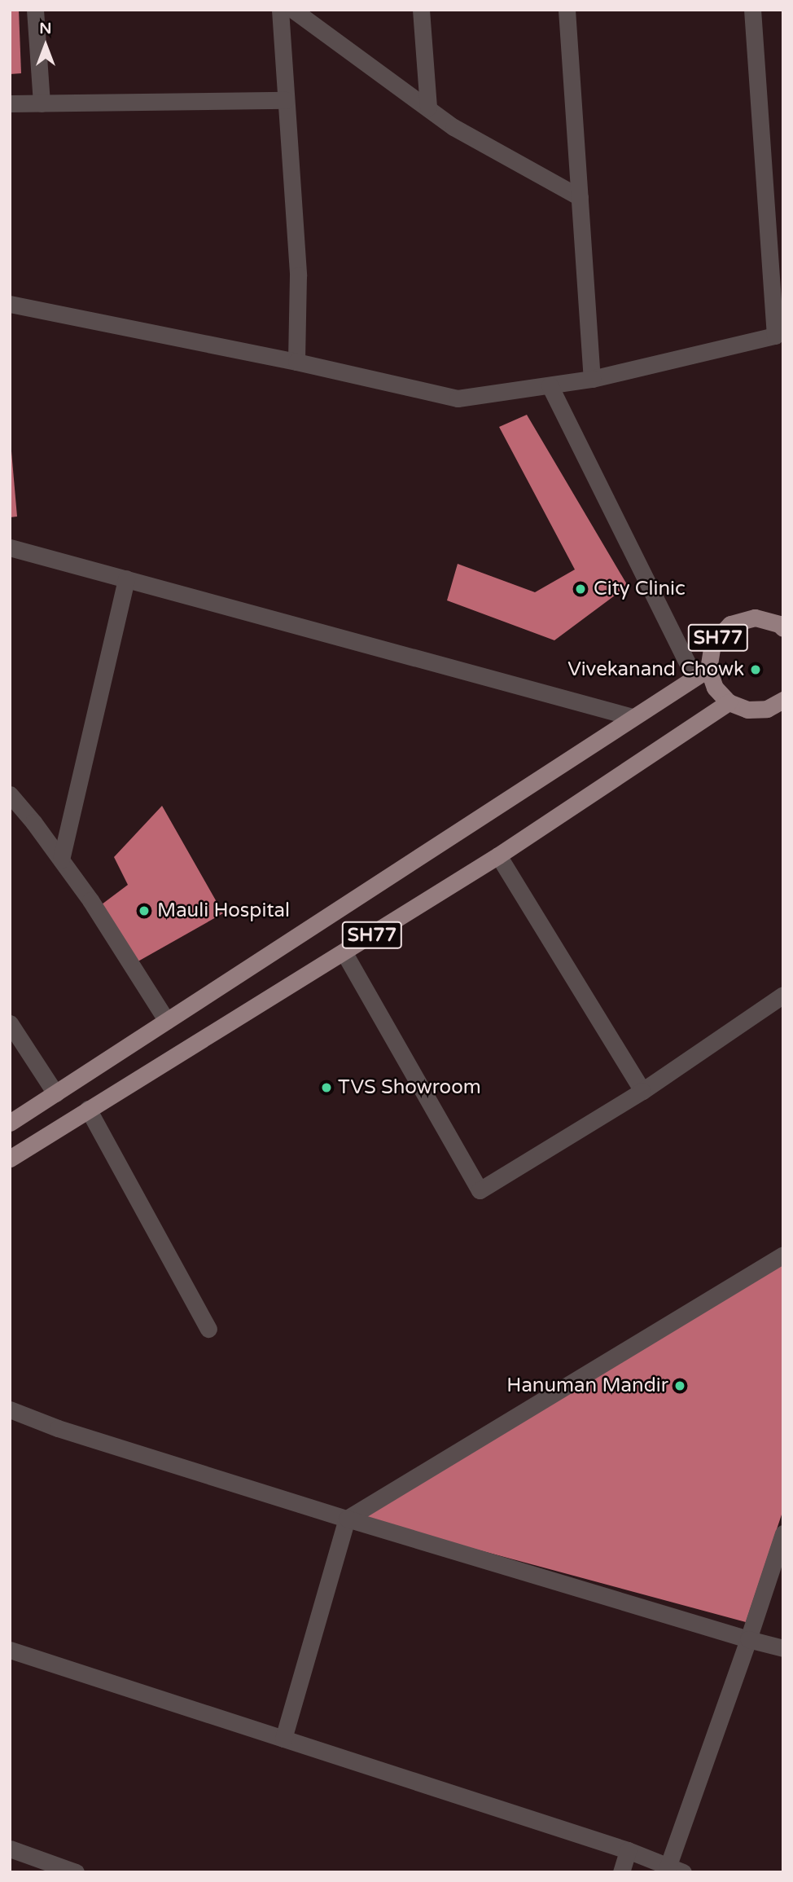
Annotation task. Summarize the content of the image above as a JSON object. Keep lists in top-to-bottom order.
{
  "streets": {
    "main road": ["SH77"]
  },
  "places": [
    "City Clinic",
    "Vivekanand Chowk",
    "Mauli Hospital",
    "TVS Showroom",
    "Hanuman Mandir"
  ],
  "north": "top"
}
